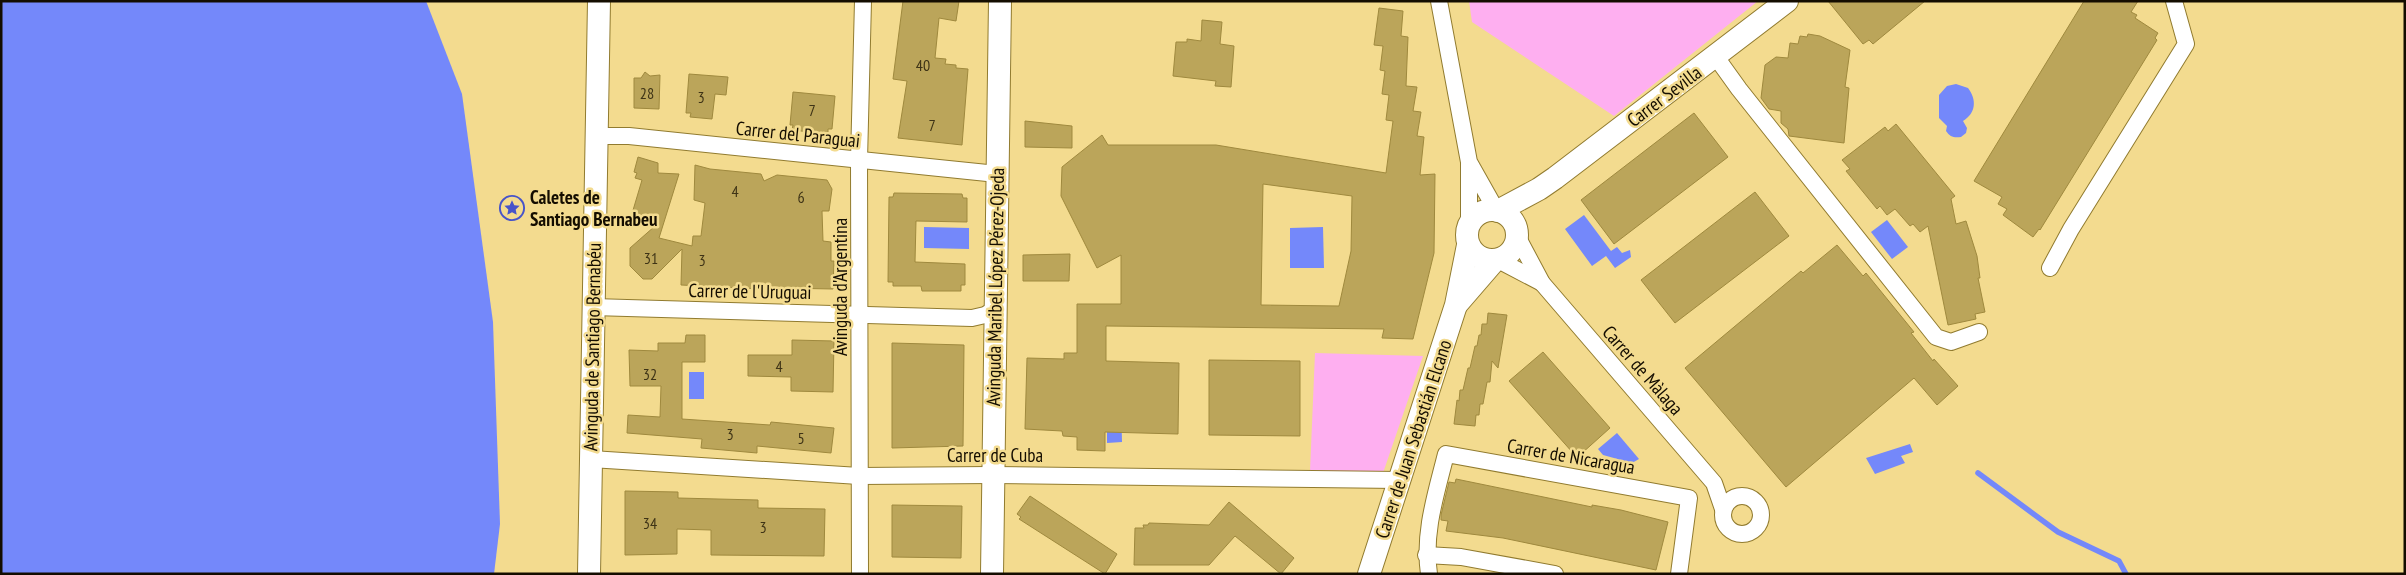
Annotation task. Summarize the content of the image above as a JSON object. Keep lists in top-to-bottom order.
{
  "streets": {
    "street": [
      "Carrer Sevilla",
      "Carrer del Paraguai",
      "Avinguda d'Argentina",
      "Avinguda Maribel López Pérez-Ojeda",
      "Carrer de l'Uruguai",
      "Avinguda de Santiago Bernabéu",
      "Carrer de Màlaga",
      "Carrer de Juan Sebastián Elcano",
      "Carrer de Cuba",
      "Carrer de Nicaragua"
    ]
  },
  "crossings": [
    ["Carrer Sevilla", "Carrer de Màlaga"],
    ["Carrer Sevilla", "Carrer de Juan Sebastián Elcano"],
    ["Carrer del Paraguai", "Avinguda d'Argentina"],
    ["Carrer del Paraguai", "Avinguda Maribel López Pérez-Ojeda"],
    ["Carrer del Paraguai", "Avinguda de Santiago Bernabéu"],
    ["Avinguda d'Argentina", "Carrer de l'Uruguai"],
    ["Avinguda d'Argentina", "Carrer de Cuba"],
    ["Avinguda Maribel López Pérez-Ojeda", "Carrer de l'Uruguai"],
    ["Avinguda Maribel López Pérez-Ojeda", "Carrer de Cuba"],
    ["Carrer de l'Uruguai", "Avinguda de Santiago Bernabéu"],
    ["Avinguda de Santiago Bernabéu", "Carrer de Cuba"],
    ["Carrer de Màlaga", "Carrer de Juan Sebastián Elcano"],
    ["Carrer de Juan Sebastián Elcano", "Carrer de Cuba"]
  ],
  "places": {
    "place": ["Caletes de Santiago Bernabeu"]
  },
  "house_numbers": [
    "40",
    "28",
    "3",
    "7",
    "7",
    "4",
    "6",
    "31",
    "3",
    "4",
    "32",
    "3",
    "5",
    "34",
    "3"
  ]
}
